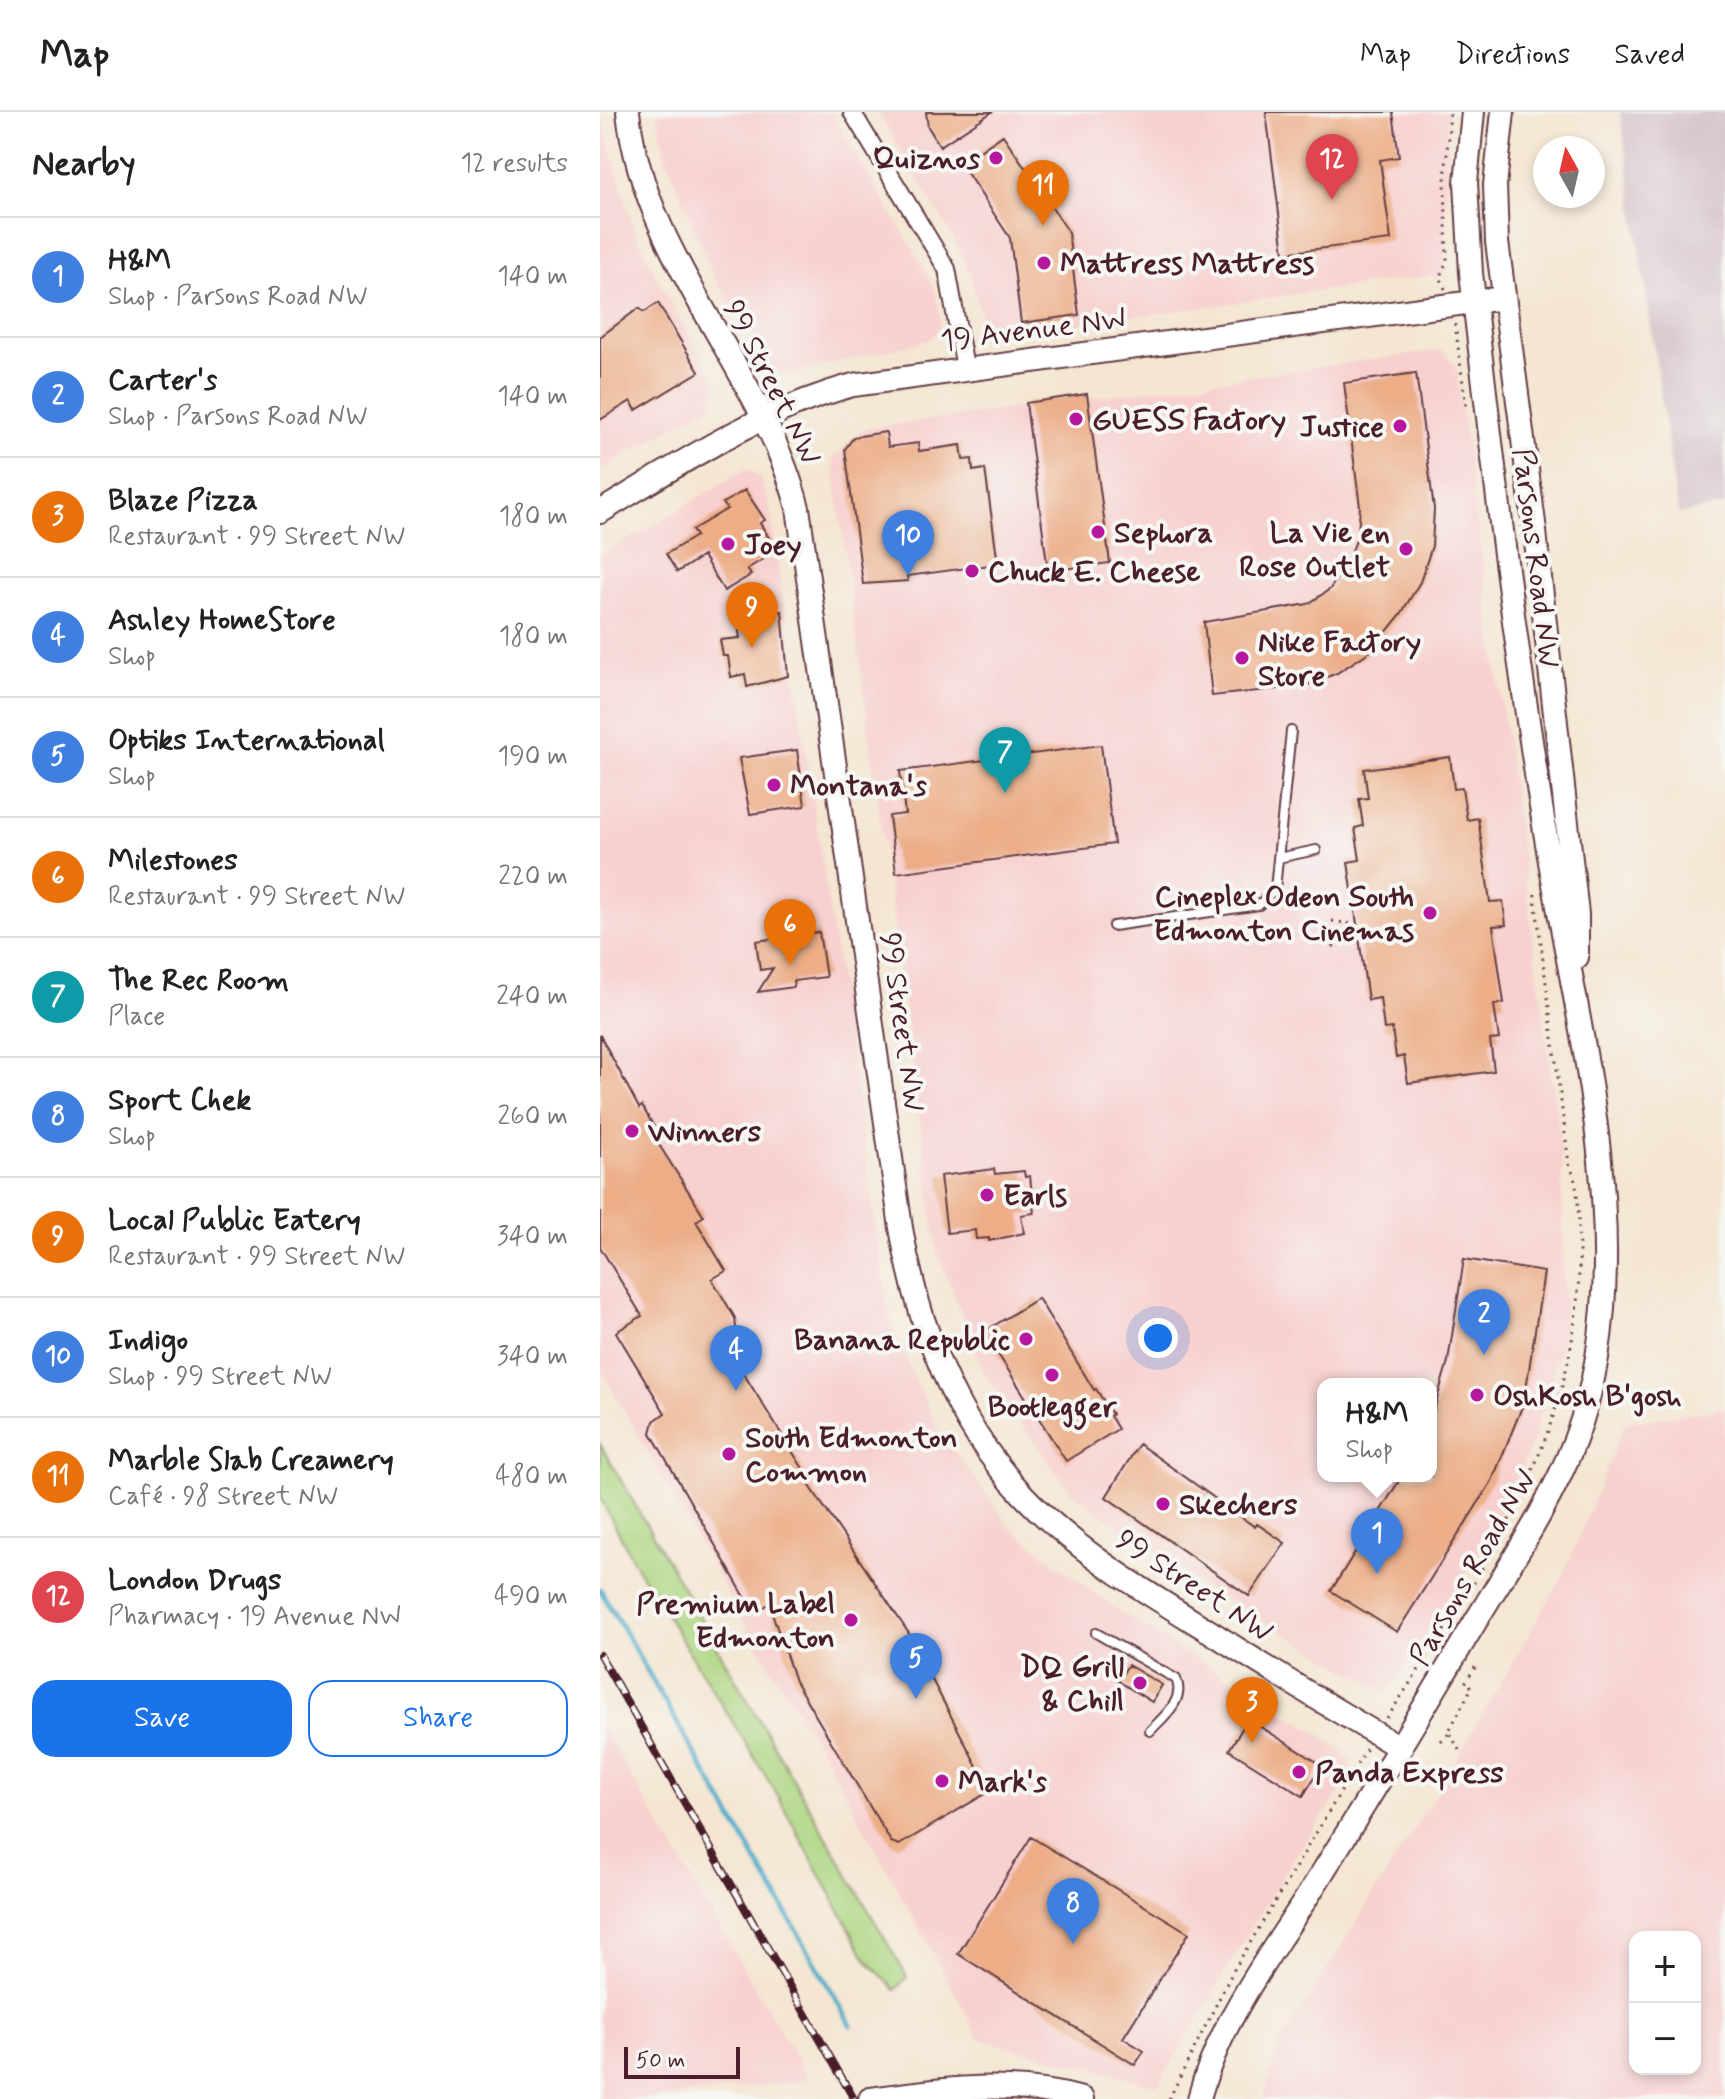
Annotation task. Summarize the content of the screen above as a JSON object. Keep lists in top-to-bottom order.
{
  "streets": {
    "street": ["19 Avenue NW", "99 Street NW", "Parsons Road NW"]
  },
  "crossings": [
    ["19 Avenue NW", "99 Street NW"],
    ["19 Avenue NW", "Parsons Road NW"],
    ["99 Street NW", "Parsons Road NW"]
  ],
  "places": [
    "Quiznos",
    "Mattress Mattress",
    "GUESS Factory",
    "Justice",
    "Sephora",
    "Joey",
    "La Vie en Rose Outlet",
    "Chuck E. Cheese",
    "Nike Factory Store",
    "Montana's",
    "Cineplex Odeon South Edmonton Cinemas",
    "Winners",
    "Earls",
    "Banana Republic",
    "Bootlegger",
    "OshKosh B'gosh",
    "South Edmonton Common",
    "Skechers",
    "Premium Label Edmonton",
    "DQ Grill & Chill",
    "Panda Express",
    "Mark's"
  ],
  "scale_bar": "50 m",
  "north": "top",
  "page": {
    "header": "Map",
    "nav": ["Map", "Directions", "Saved"],
    "heading": ["Nearby", "12 results"],
    "pins": [
      "12",
      "11",
      "10",
      "9",
      "7",
      "6",
      "2",
      "4",
      "1",
      "5",
      "3",
      "8"
    ],
    "list": [
      {
        "mark": "1",
        "name": "H&M",
        "note": "Shop · Parsons Road NW",
        "value": "140 m"
      },
      {
        "mark": "2",
        "name": "Carter's",
        "note": "Shop · Parsons Road NW",
        "value": "140 m"
      },
      {
        "mark": "3",
        "name": "Blaze Pizza",
        "note": "Restaurant · 99 Street NW",
        "value": "180 m"
      },
      {
        "mark": "4",
        "name": "Ashley HomeStore",
        "note": "Shop",
        "value": "180 m"
      },
      {
        "mark": "5",
        "name": "Optiks International",
        "note": "Shop",
        "value": "190 m"
      },
      {
        "mark": "6",
        "name": "Milestones",
        "note": "Restaurant · 99 Street NW",
        "value": "220 m"
      },
      {
        "mark": "7",
        "name": "The Rec Room",
        "note": "Place",
        "value": "240 m"
      },
      {
        "mark": "8",
        "name": "Sport Chek",
        "note": "Shop",
        "value": "260 m"
      },
      {
        "mark": "9",
        "name": "Local Public Eatery",
        "note": "Restaurant · 99 Street NW",
        "value": "340 m"
      },
      {
        "mark": "10",
        "name": "Indigo",
        "note": "Shop · 99 Street NW",
        "value": "340 m"
      },
      {
        "mark": "11",
        "name": "Marble Slab Creamery",
        "note": "Café · 98 Street NW",
        "value": "480 m"
      },
      {
        "mark": "12",
        "name": "London Drugs",
        "note": "Pharmacy · 19 Avenue NW",
        "value": "490 m"
      }
    ],
    "popup": ["H&M", "Shop"],
    "buttons": ["Save", "Share"],
    "map_buttons": ["+", "−"],
    "scale": "50 m"
  }
}
